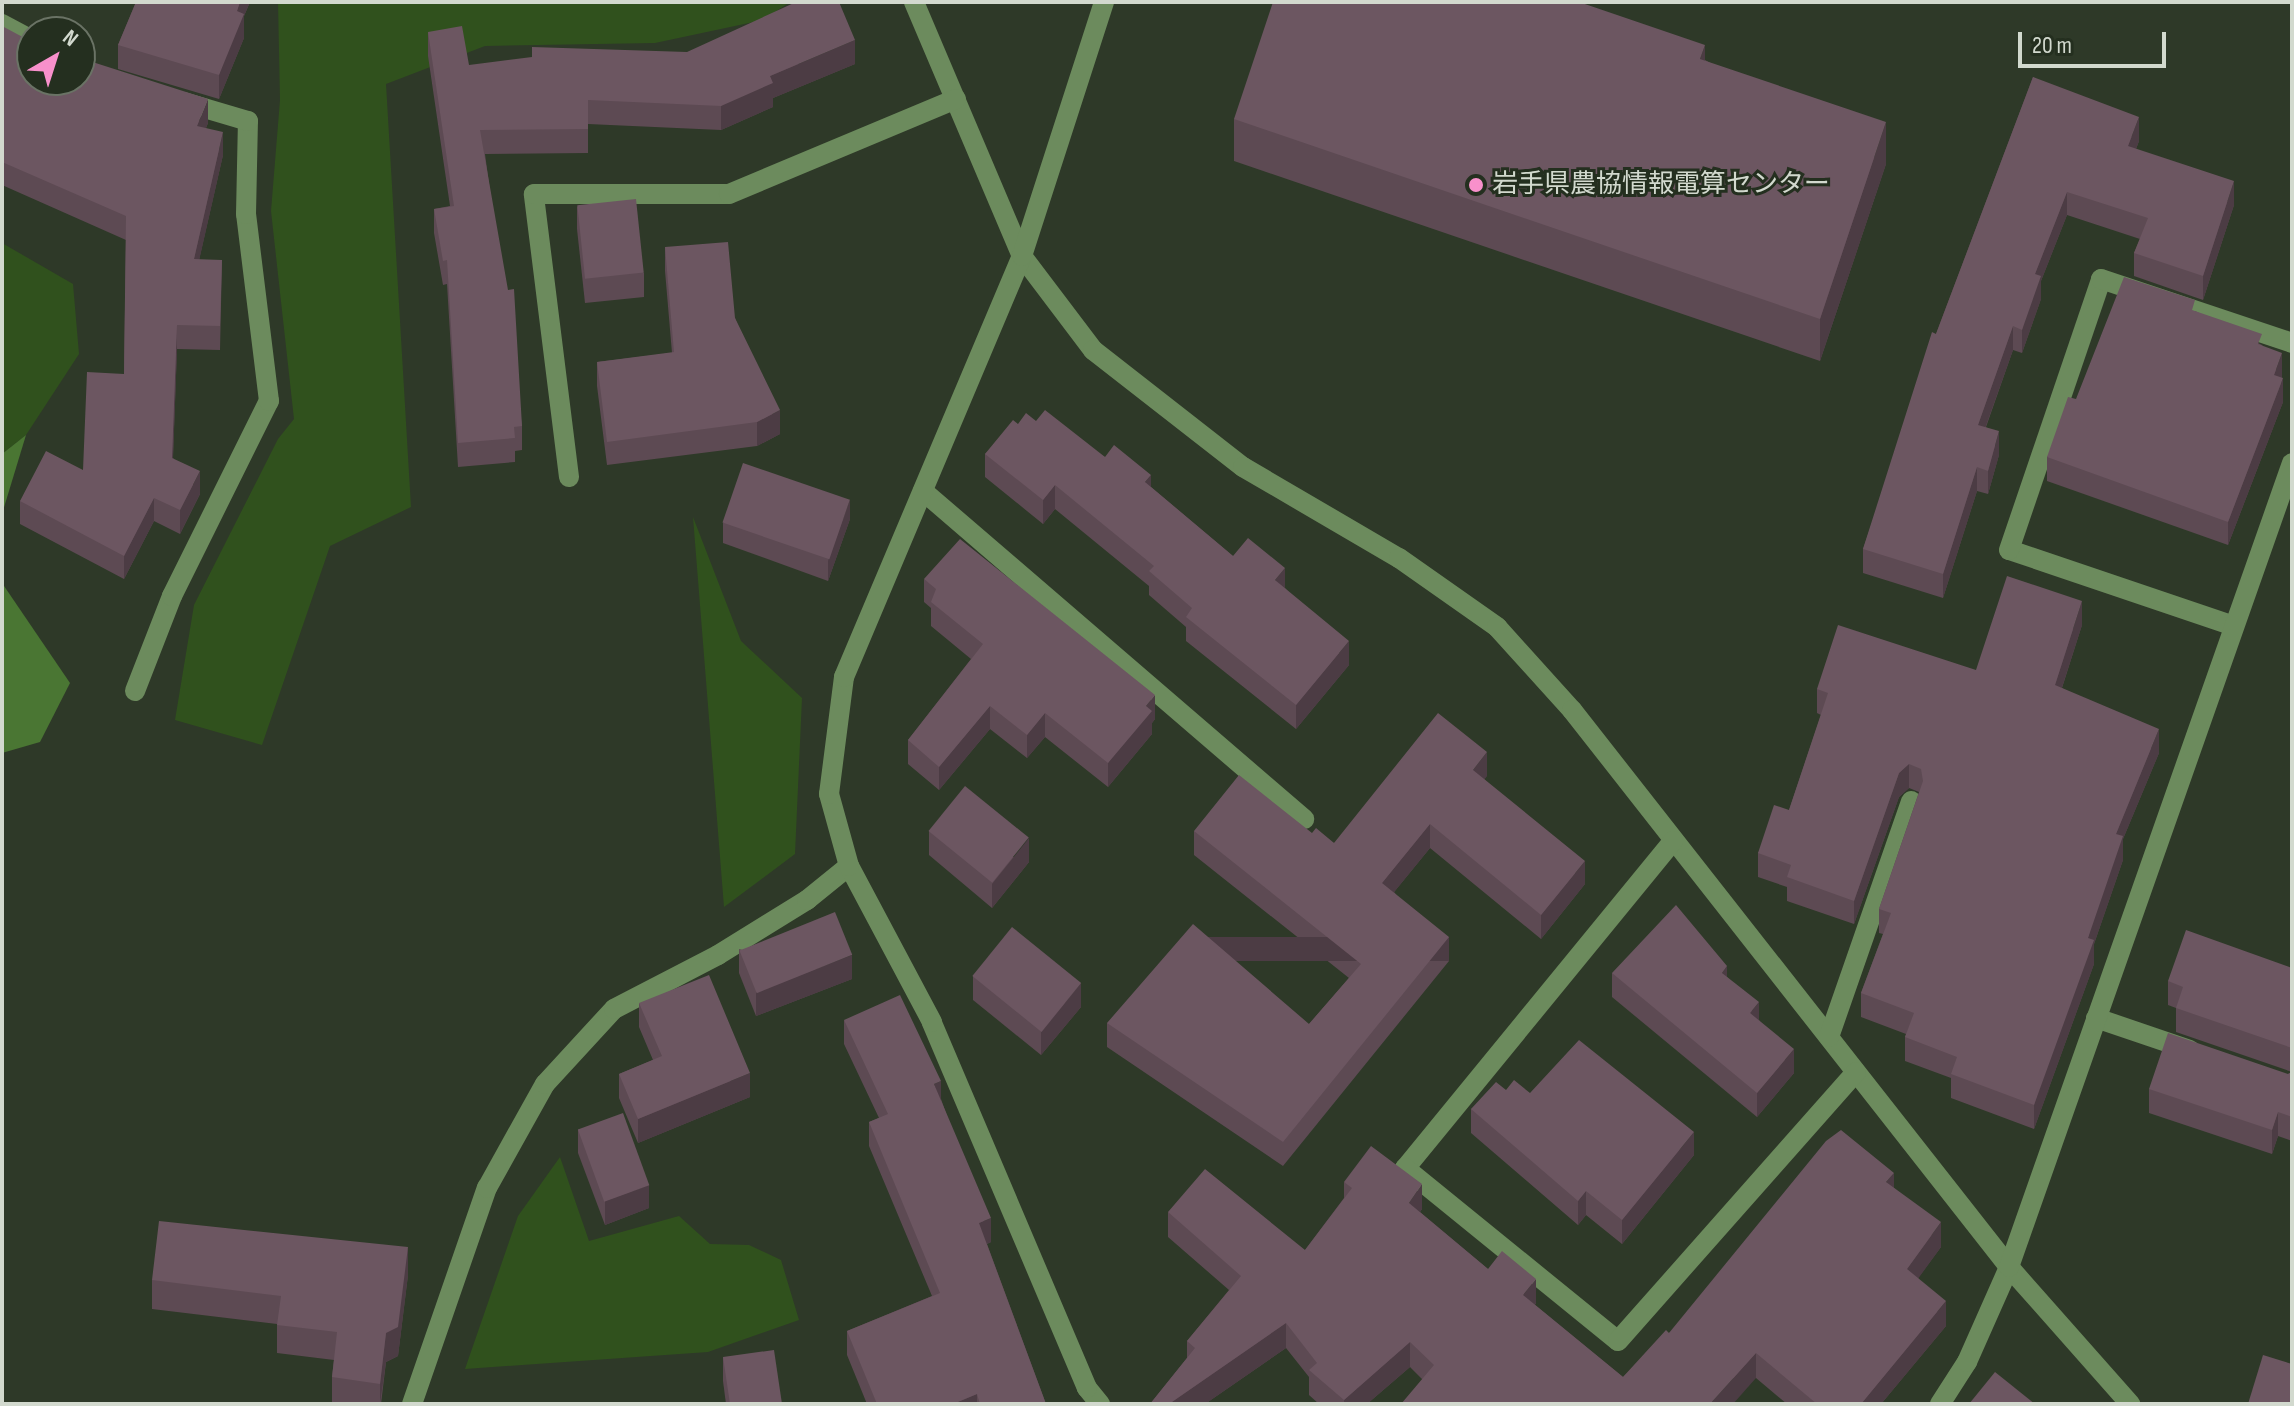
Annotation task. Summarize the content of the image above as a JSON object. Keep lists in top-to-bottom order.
{
  "places": ["岩手県農協情報電算センター"],
  "scale_bar": "20 m",
  "north": "top right"
}
